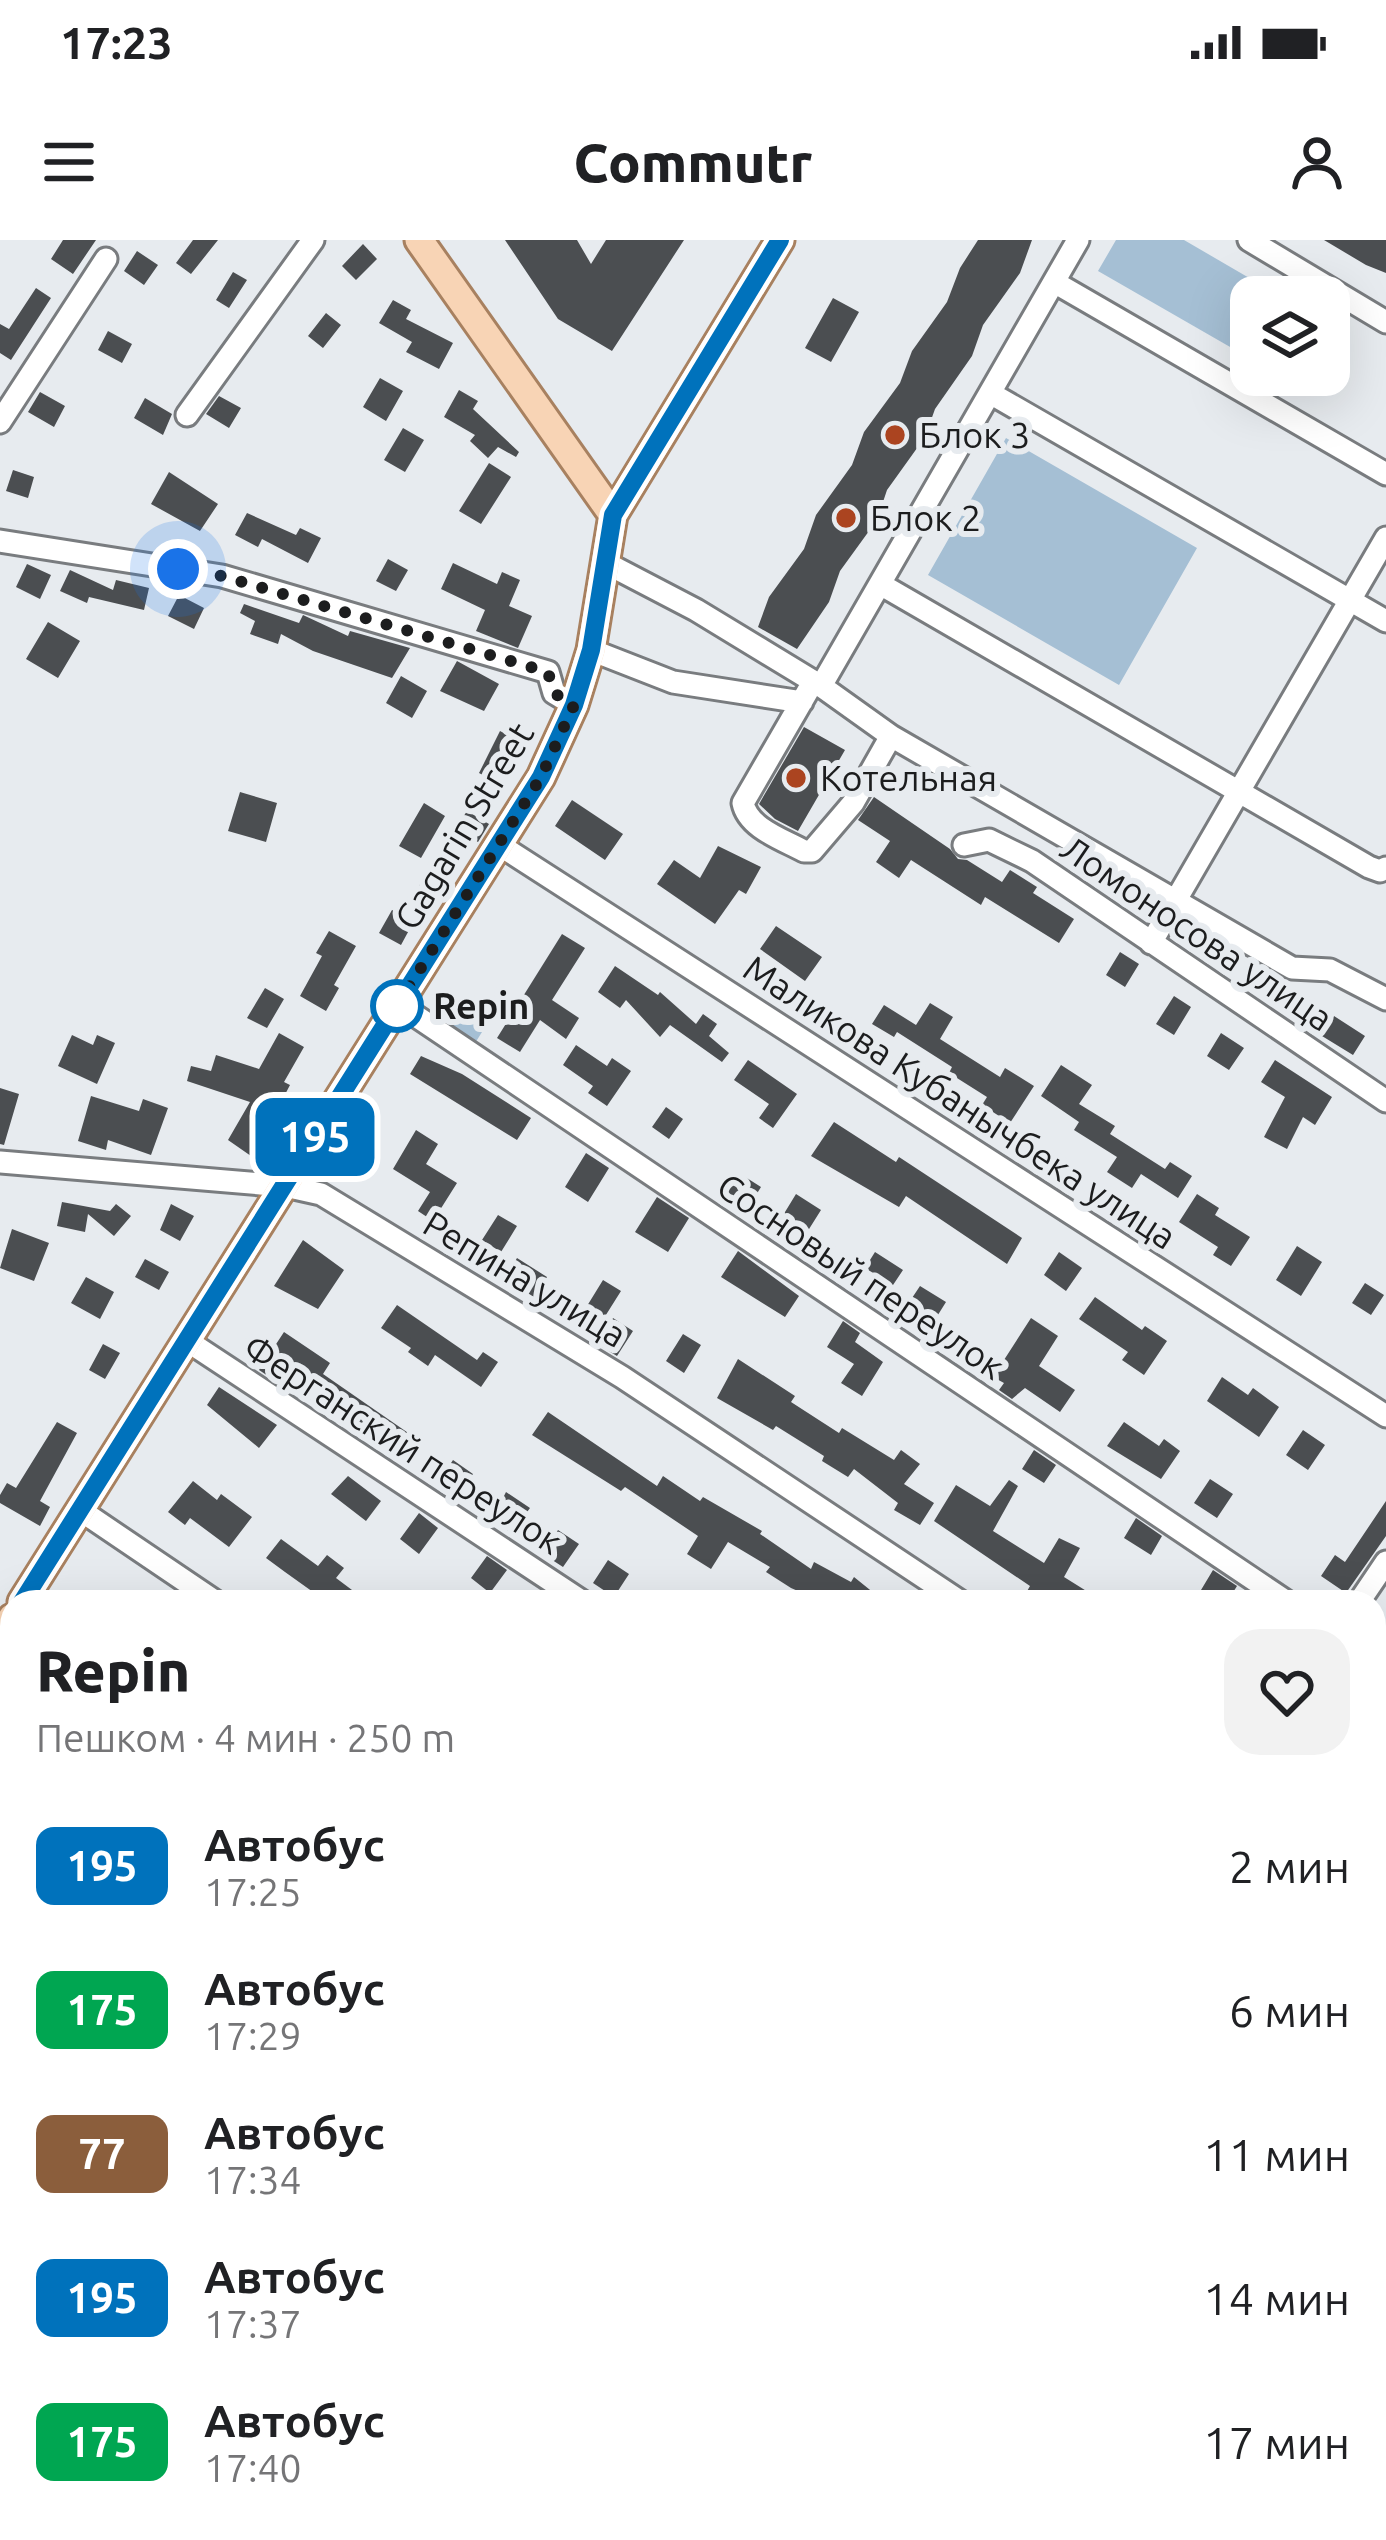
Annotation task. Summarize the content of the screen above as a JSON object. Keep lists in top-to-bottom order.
{
  "streets": {
    "main road": ["Gagarin Street"],
    "street": [
      "Ломоносова улица",
      "Маликова Кубанычбека улица",
      "Сосновый переулок",
      "Репина улица",
      "Ферганский переулок"
    ]
  },
  "crossings": [
    ["Gagarin Street", "Маликова Кубанычбека улица"],
    ["Gagarin Street", "Сосновый переулок"],
    ["Gagarin Street", "Репина улица"],
    ["Gagarin Street", "Ферганский переулок"]
  ],
  "places": [
    "Блок 3",
    "Блок 2",
    "Котельная",
    "Repin"
  ],
  "lines": ["bus line 195"],
  "page": {
    "status": "17:23",
    "header": "Commutr",
    "on_map": "195",
    "heading": ["Repin", "Пешком · 4 мин · 250 m"],
    "list": [
      {
        "mark": "195",
        "name": "Автобус",
        "note": "17:25",
        "value": "2 мин"
      },
      {
        "mark": "175",
        "name": "Автобус",
        "note": "17:29",
        "value": "6 мин"
      },
      {
        "mark": "77",
        "name": "Автобус",
        "note": "17:34",
        "value": "11 мин"
      },
      {
        "mark": "195",
        "name": "Автобус",
        "note": "17:37",
        "value": "14 мин"
      },
      {
        "mark": "175",
        "name": "Автобус",
        "note": "17:40",
        "value": "17 мин"
      }
    ]
  }
}
